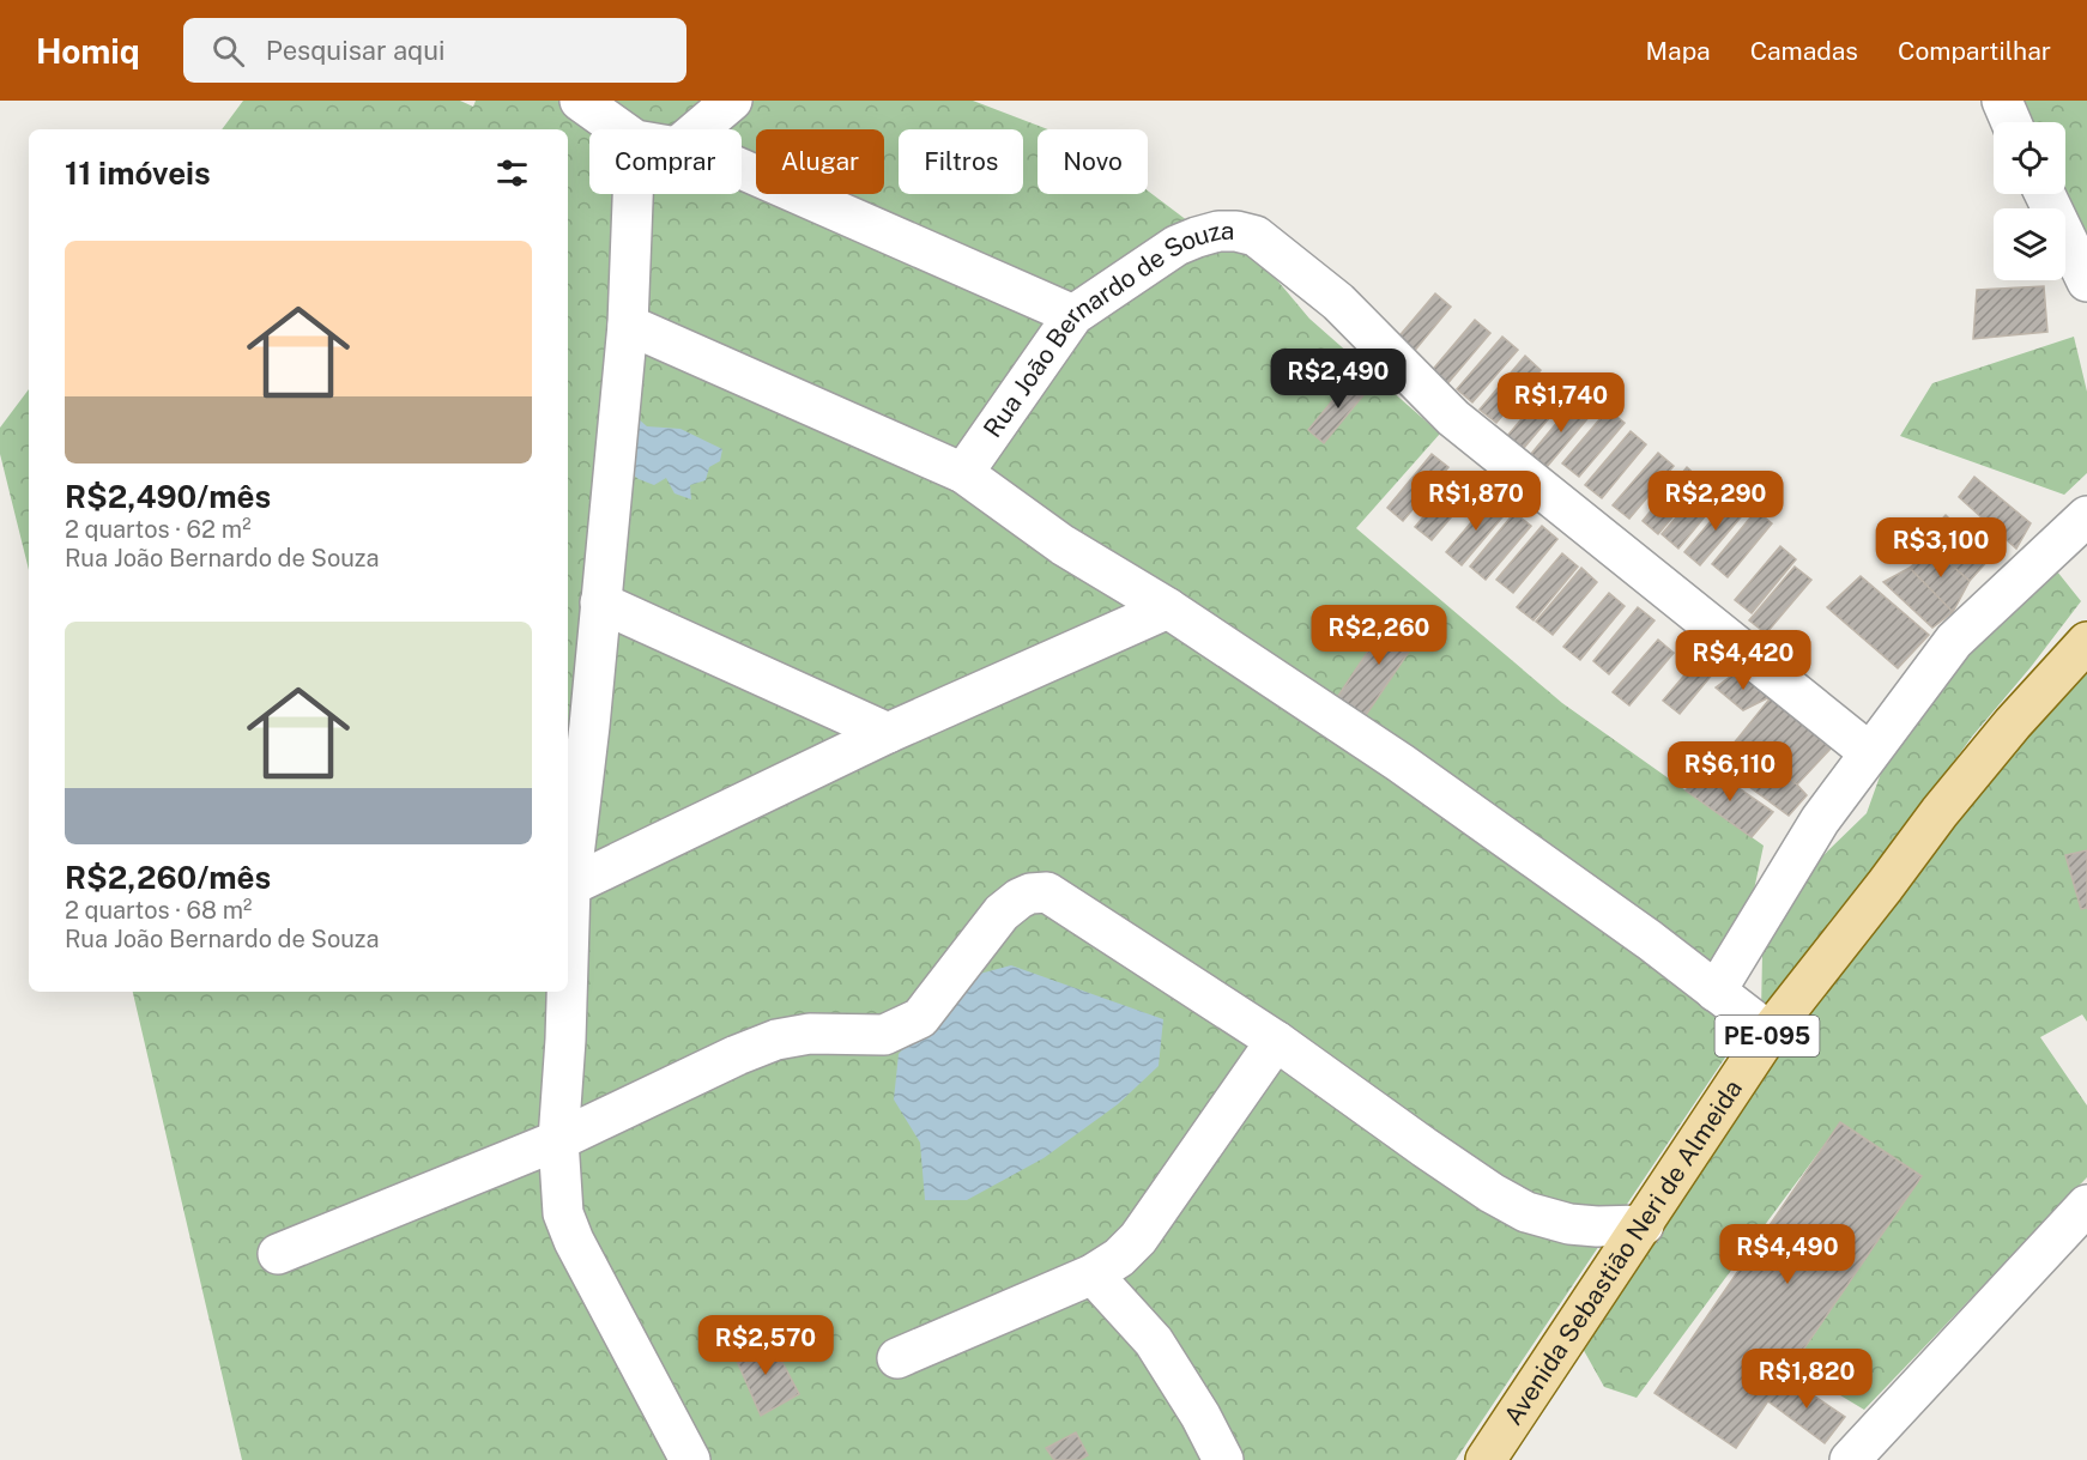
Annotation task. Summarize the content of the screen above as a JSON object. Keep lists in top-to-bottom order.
{
  "streets": {
    "main road": ["PE-095", "Avenida Sebastião Neri de Almeida"],
    "street": ["Rua João Bernardo de Souza"]
  },
  "page": {
    "header": "Homiq",
    "search": "Pesquisar aqui",
    "nav": ["Mapa", "Camadas", "Compartilhar"],
    "chip": [
      "Comprar",
      "Alugar",
      "Filtros",
      "Novo"
    ],
    "heading": "11 imóveis",
    "list": [
      {
        "name": "R$2,490/mês",
        "note": "2 quartos · 62 m² · Rua João Bernardo de Souza"
      },
      {
        "name": "R$2,260/mês",
        "note": "2 quartos · 68 m² · Rua João Bernardo de Souza"
      }
    ],
    "price": [
      "R$2,490",
      "R$1,740",
      "R$1,870",
      "R$2,290",
      "R$3,100",
      "R$2,260",
      "R$4,420",
      "R$6,110",
      "R$4,490",
      "R$2,570",
      "R$1,820"
    ]
  }
}
